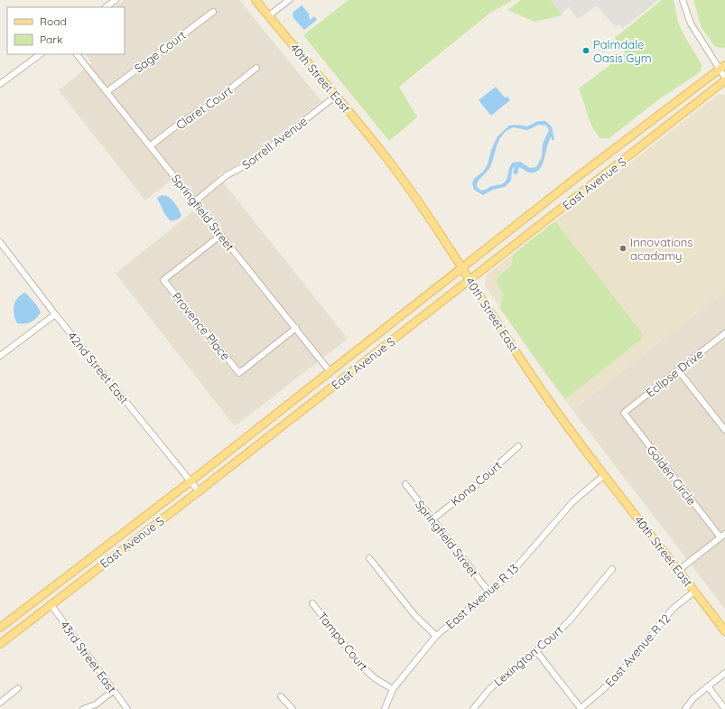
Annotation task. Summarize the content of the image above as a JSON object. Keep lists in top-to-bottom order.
{
  "streets": {
    "main road": ["40th Street East", "East Avenue S"],
    "street": [
      "Sage Court",
      "Claret Court",
      "Sorrell Avenue",
      "Springfield Street",
      "Provence Place",
      "42nd Street East",
      "Eclipse Drive",
      "Golden Circle",
      "Kona Court",
      "East Avenue R 13",
      "Tampa Court",
      "East Avenue R 12",
      "Lexington Court",
      "43rd Street East"
    ]
  },
  "crossings": [
    ["Sage Court", "Springfield Street"],
    ["40th Street East", "Sorrell Avenue"],
    ["40th Street East", "East Avenue S"],
    ["40th Street East", "East Avenue R 13"],
    ["40th Street East", "East Avenue R 12"],
    ["Claret Court", "Springfield Street"],
    ["Sorrell Avenue", "Springfield Street"],
    ["East Avenue S", "Springfield Street"],
    ["East Avenue S", "42nd Street East"],
    ["East Avenue S", "43rd Street East"],
    ["Springfield Street", "Provence Place"],
    ["Springfield Street", "Kona Court"],
    ["Springfield Street", "East Avenue R 13"],
    ["Eclipse Drive", "Golden Circle"],
    ["East Avenue R 13", "Tampa Court"]
  ],
  "places": ["Palmdale Oasis Gym", "Innovations acadamy"],
  "legend": ["Road", "Park"]
}
